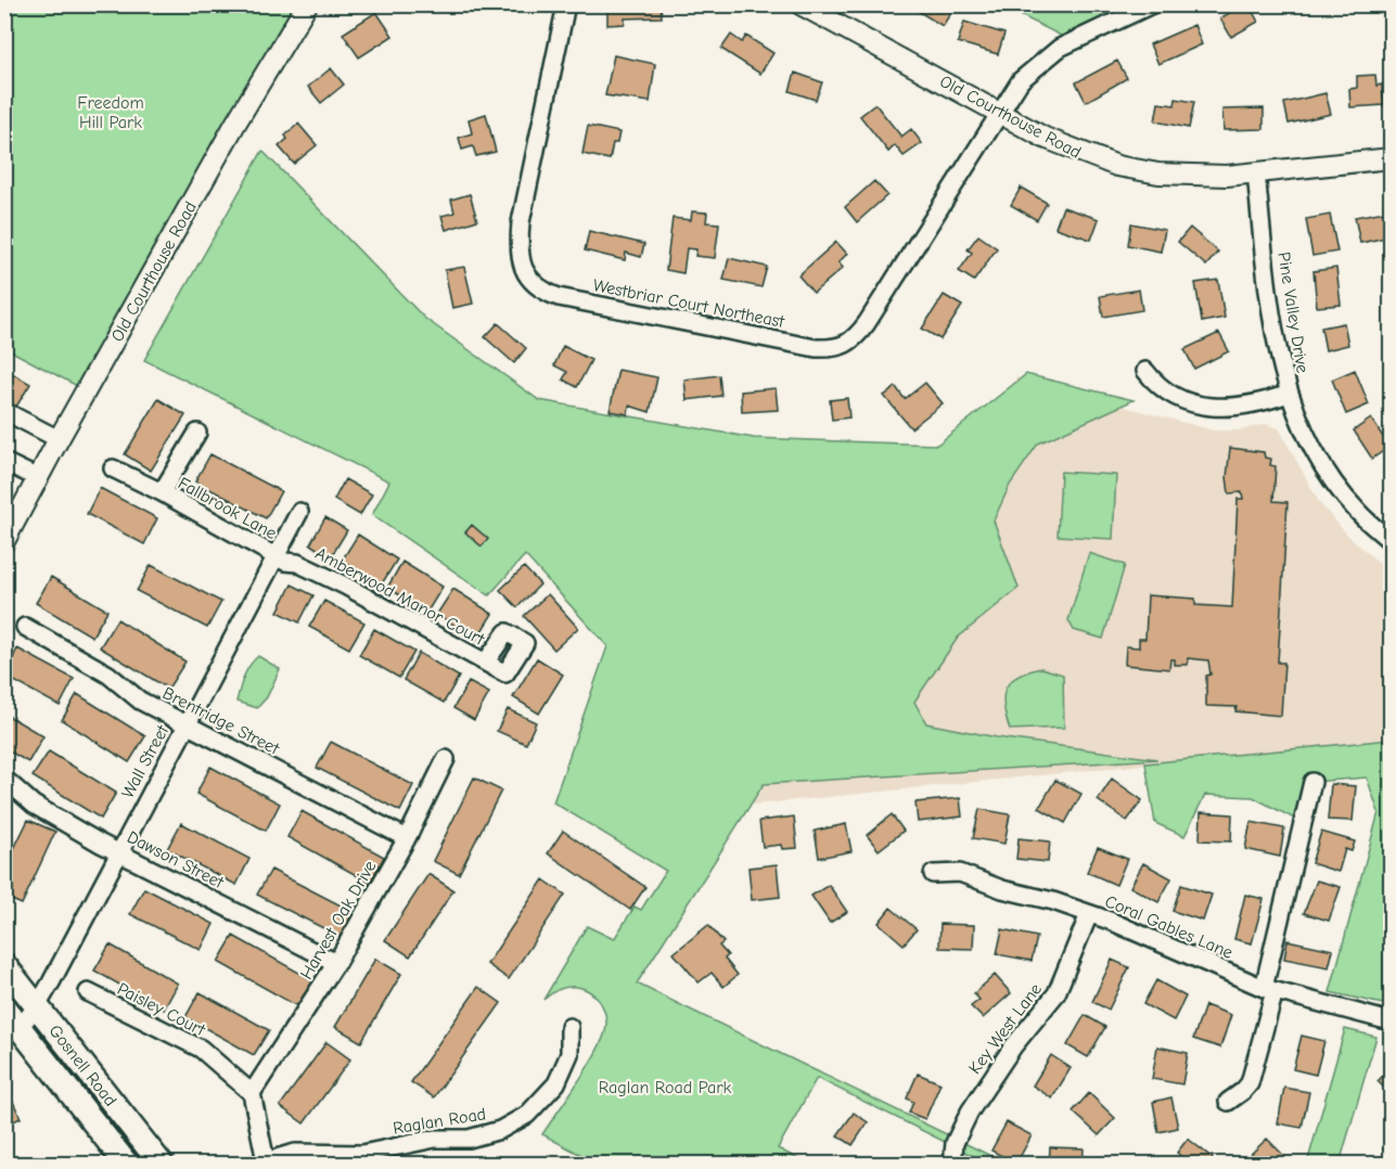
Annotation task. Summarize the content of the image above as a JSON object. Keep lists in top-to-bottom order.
{
  "streets": {
    "main road": ["Gosnell Road"],
    "street": [
      "Old Courthouse Road",
      "Westbriar Court Northeast",
      "Pine Valley Drive",
      "Fallbrook Lane",
      "Amberwood Manor Court",
      "Brentridge Street",
      "Wall Street",
      "Dawson Street",
      "Harvest Oak Drive",
      "Coral Gables Lane",
      "Paisley Court",
      "Key West Lane",
      "Raglan Road"
    ]
  },
  "crossings": [
    ["Old Courthouse Road", "Westbriar Court Northeast"],
    ["Old Courthouse Road", "Pine Valley Drive"],
    ["Fallbrook Lane", "Amberwood Manor Court"],
    ["Fallbrook Lane", "Wall Street"],
    ["Amberwood Manor Court", "Wall Street"],
    ["Brentridge Street", "Wall Street"],
    ["Brentridge Street", "Harvest Oak Drive"],
    ["Wall Street", "Dawson Street"],
    ["Wall Street", "Gosnell Road"],
    ["Dawson Street", "Harvest Oak Drive"],
    ["Harvest Oak Drive", "Paisley Court"],
    ["Coral Gables Lane", "Key West Lane"]
  ],
  "parks": ["Freedom Hill Park", "Raglan Road Park"]
}
